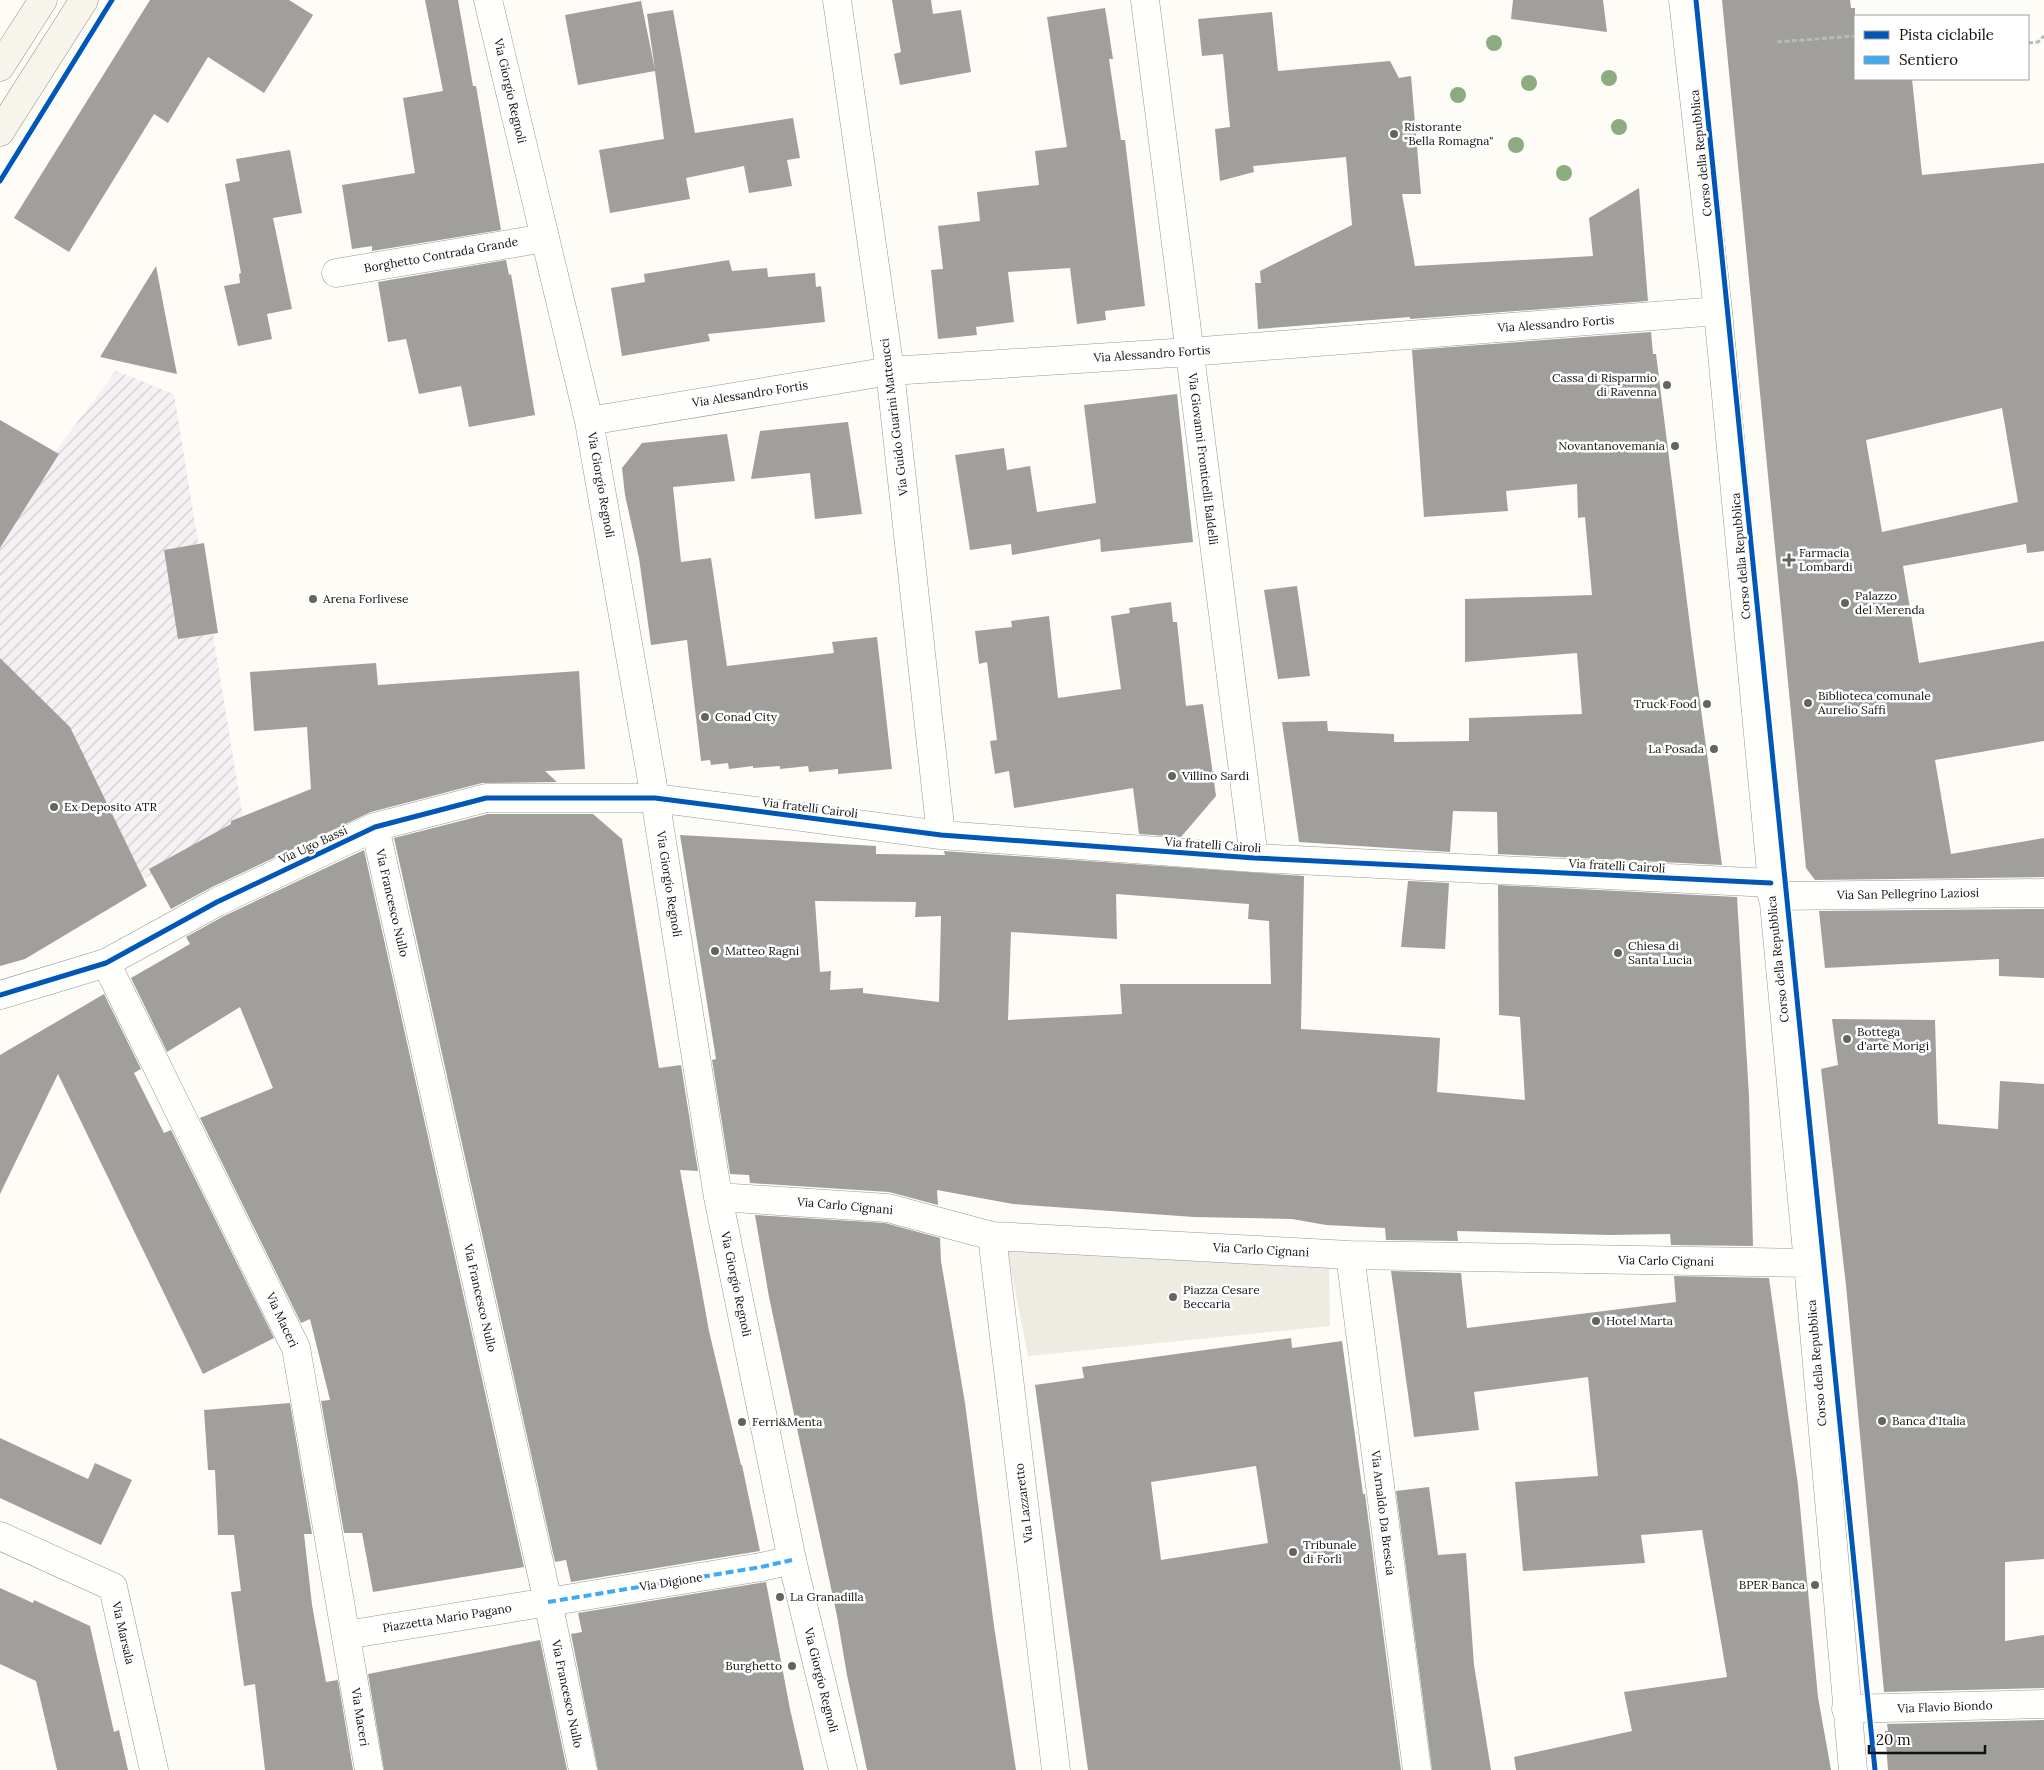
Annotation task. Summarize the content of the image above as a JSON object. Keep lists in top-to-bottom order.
{
  "streets": {
    "street": [
      "Via Giorgio Regnoli",
      "Corso della Repubblica",
      "Borghetto Contrada Grande",
      "Via Alessandro Fortis",
      "Via Guido Guarini Matteucci",
      "Via Giovanni Fronticelli Baldelli",
      "Via fratelli Cairoli",
      "Via Ugo Bassi",
      "Via San Pellegrino Laziosi",
      "Via Francesco Nullo",
      "Via Carlo Cignani",
      "Via Maceri",
      "Via Lazzaretto",
      "Via Arnaldo Da Brescia",
      "Via Digione",
      "Piazzetta Mario Pagano",
      "Via Marsala",
      "Via Flavio Biondo"
    ]
  },
  "crossings": [
    ["Via Giorgio Regnoli", "Borghetto Contrada Grande"],
    ["Via Giorgio Regnoli", "Via Alessandro Fortis"],
    ["Via Giorgio Regnoli", "Via fratelli Cairoli"],
    ["Via Giorgio Regnoli", "Via Ugo Bassi"],
    ["Via Giorgio Regnoli", "Via Carlo Cignani"],
    ["Via Giorgio Regnoli", "Via Digione"],
    ["Corso della Repubblica", "Via Alessandro Fortis"],
    ["Corso della Repubblica", "Via fratelli Cairoli"],
    ["Corso della Repubblica", "Via San Pellegrino Laziosi"],
    ["Corso della Repubblica", "Via Carlo Cignani"],
    ["Corso della Repubblica", "Via Flavio Biondo"],
    ["Via Alessandro Fortis", "Via Guido Guarini Matteucci"],
    ["Via Alessandro Fortis", "Via Giovanni Fronticelli Baldelli"],
    ["Via Guido Guarini Matteucci", "Via fratelli Cairoli"],
    ["Via Giovanni Fronticelli Baldelli", "Via fratelli Cairoli"],
    ["Via fratelli Cairoli", "Via Ugo Bassi"],
    ["Via fratelli Cairoli", "Via San Pellegrino Laziosi"],
    ["Via Ugo Bassi", "Via Francesco Nullo"],
    ["Via Ugo Bassi", "Via Maceri"],
    ["Via Francesco Nullo", "Via Digione"],
    ["Via Francesco Nullo", "Piazzetta Mario Pagano"],
    ["Via Carlo Cignani", "Via Lazzaretto"],
    ["Via Carlo Cignani", "Via Arnaldo Da Brescia"],
    ["Via Maceri", "Piazzetta Mario Pagano"],
    ["Via Digione", "Piazzetta Mario Pagano"]
  ],
  "places": {
    "other": [
      "Ristorante \"Bella Romagna\"",
      "Cassa di Risparmio di Ravenna",
      "Novantanovemania",
      "Arena Forlivese",
      "Palazzo del Merenda",
      "Biblioteca comunale Aurelio Saffi",
      "Truck Food",
      "Conad City",
      "La Posada",
      "Villino Sardi",
      "Ex Deposito ATR",
      "Matteo Ragni",
      "Chiesa di Santa Lucia",
      "Bottega d'arte Morigi",
      "Piazza Cesare Beccaria",
      "Hotel Marta",
      "Banca d'Italia",
      "Ferri&Menta",
      "Tribunale di Forlì",
      "BPER Banca",
      "La Granadilla",
      "Burghetto"
    ],
    "health": ["Farmacia Lombardi"]
  },
  "legend": ["Pista ciclabile", "Sentiero"],
  "scale_bar": "20 m"
}
